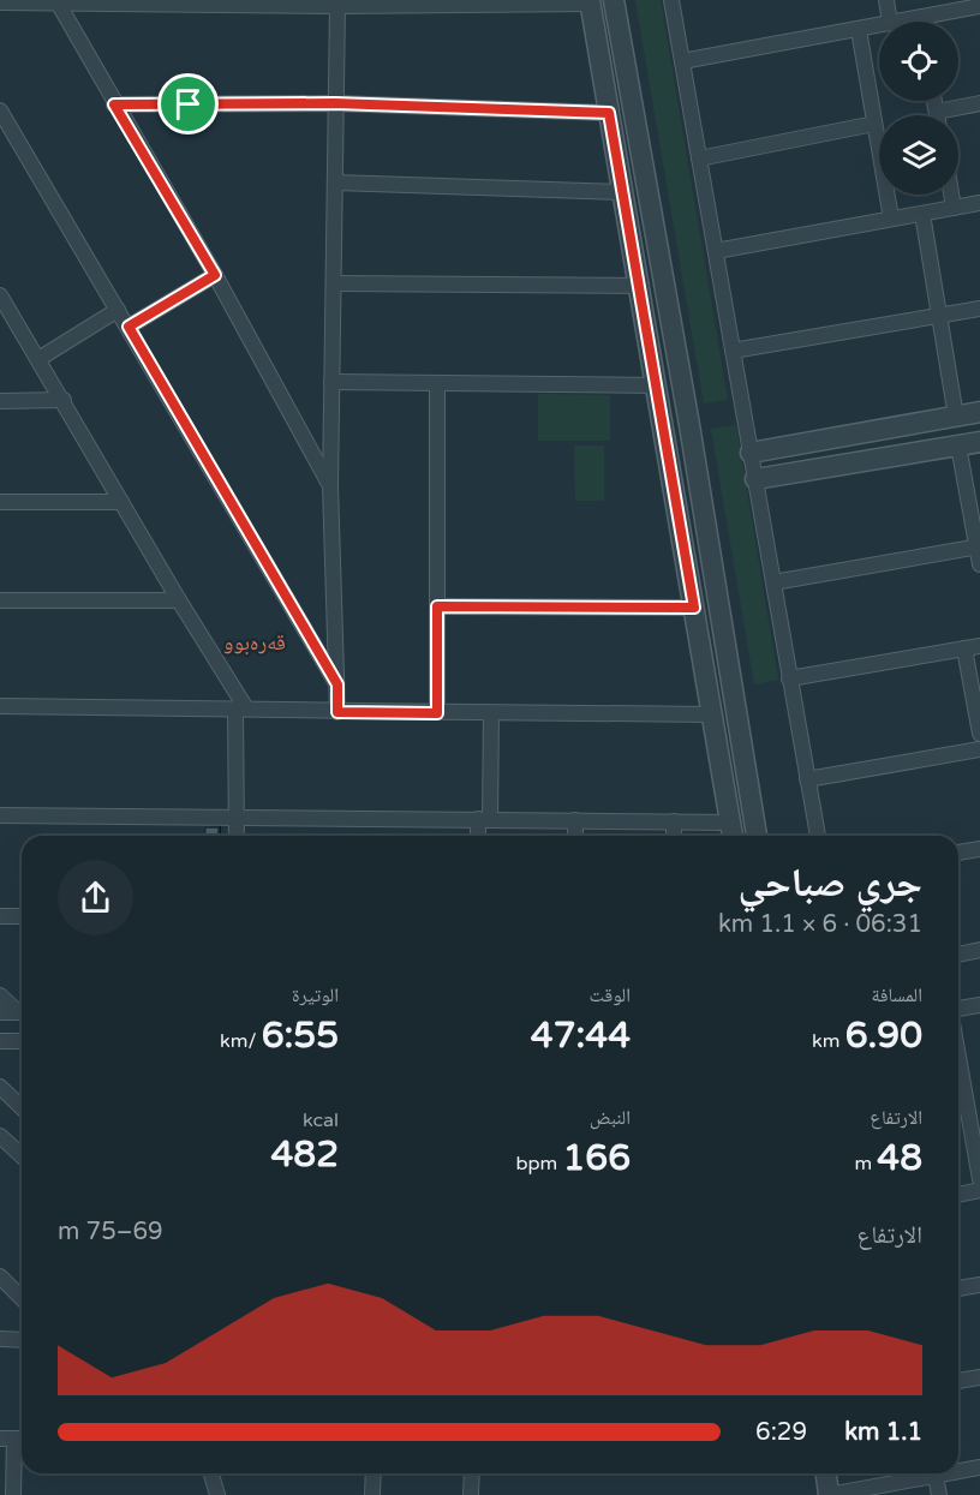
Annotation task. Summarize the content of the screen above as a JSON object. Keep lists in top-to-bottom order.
{
  "districts": ["قەرەبوو"],
  "page": {
    "heading": ["جري صباحي", "06:31 · 6 × 1.1 km"],
    "stats": [
      ["المسافة", "6.90 km"],
      ["الوقت", "47:44"],
      ["الوتيرة", "6:55 /km"],
      ["الارتفاع", "48 m"],
      ["النبض", "166 bpm"],
      ["kcal", "482"]
    ],
    "chart": ["الارتفاع", "69–75 m"],
    "list": [
      {
        "name": "1.1 km",
        "note": "6:29"
      }
    ]
  }
}
